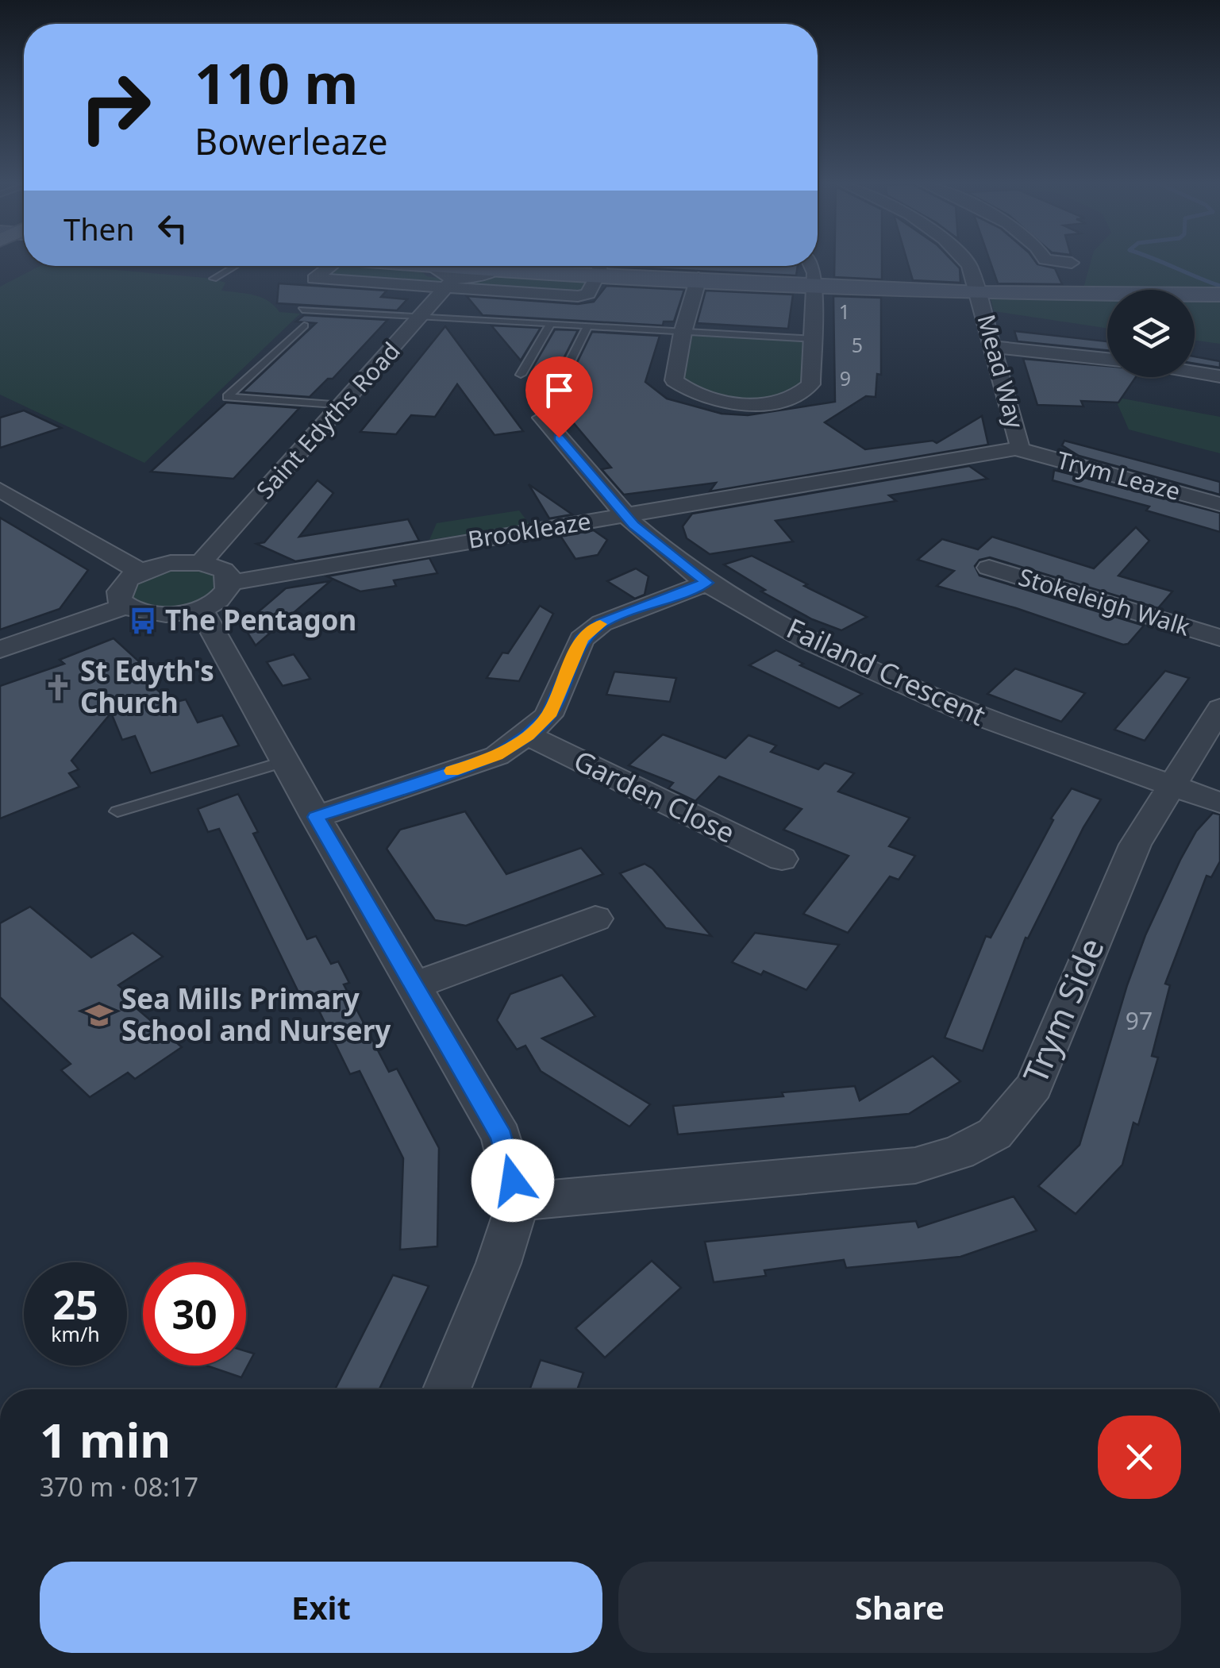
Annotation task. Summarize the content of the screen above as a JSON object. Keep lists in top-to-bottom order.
{
  "streets": {
    "street": [
      "Mead Way",
      "Saint Edyths Road",
      "Trym Leaze",
      "Brookleaze",
      "Stokeleigh Walk",
      "Failand Crescent",
      "Garden Close",
      "Trym Side"
    ]
  },
  "crossings": [
    ["Mead Way", "Trym Leaze"],
    ["Mead Way", "Brookleaze"],
    ["Trym Leaze", "Brookleaze"],
    ["Brookleaze", "Failand Crescent"],
    ["Failand Crescent", "Trym Side"]
  ],
  "places": {
    "bus stop": ["The Pentagon"],
    "church": ["St Edyth's Church"],
    "school or university": ["Sea Mills Primary School and Nursery"]
  },
  "house_numbers": [
    "1",
    "5",
    "9",
    "97"
  ],
  "page": {
    "turn": ["110 m", "Bowerleaze"],
    "then": "Then",
    "speed": "25 km/h",
    "limit": "30",
    "heading": ["1 min", "370 m · 08:17"],
    "buttons": ["Exit", "Share"]
  }
}
